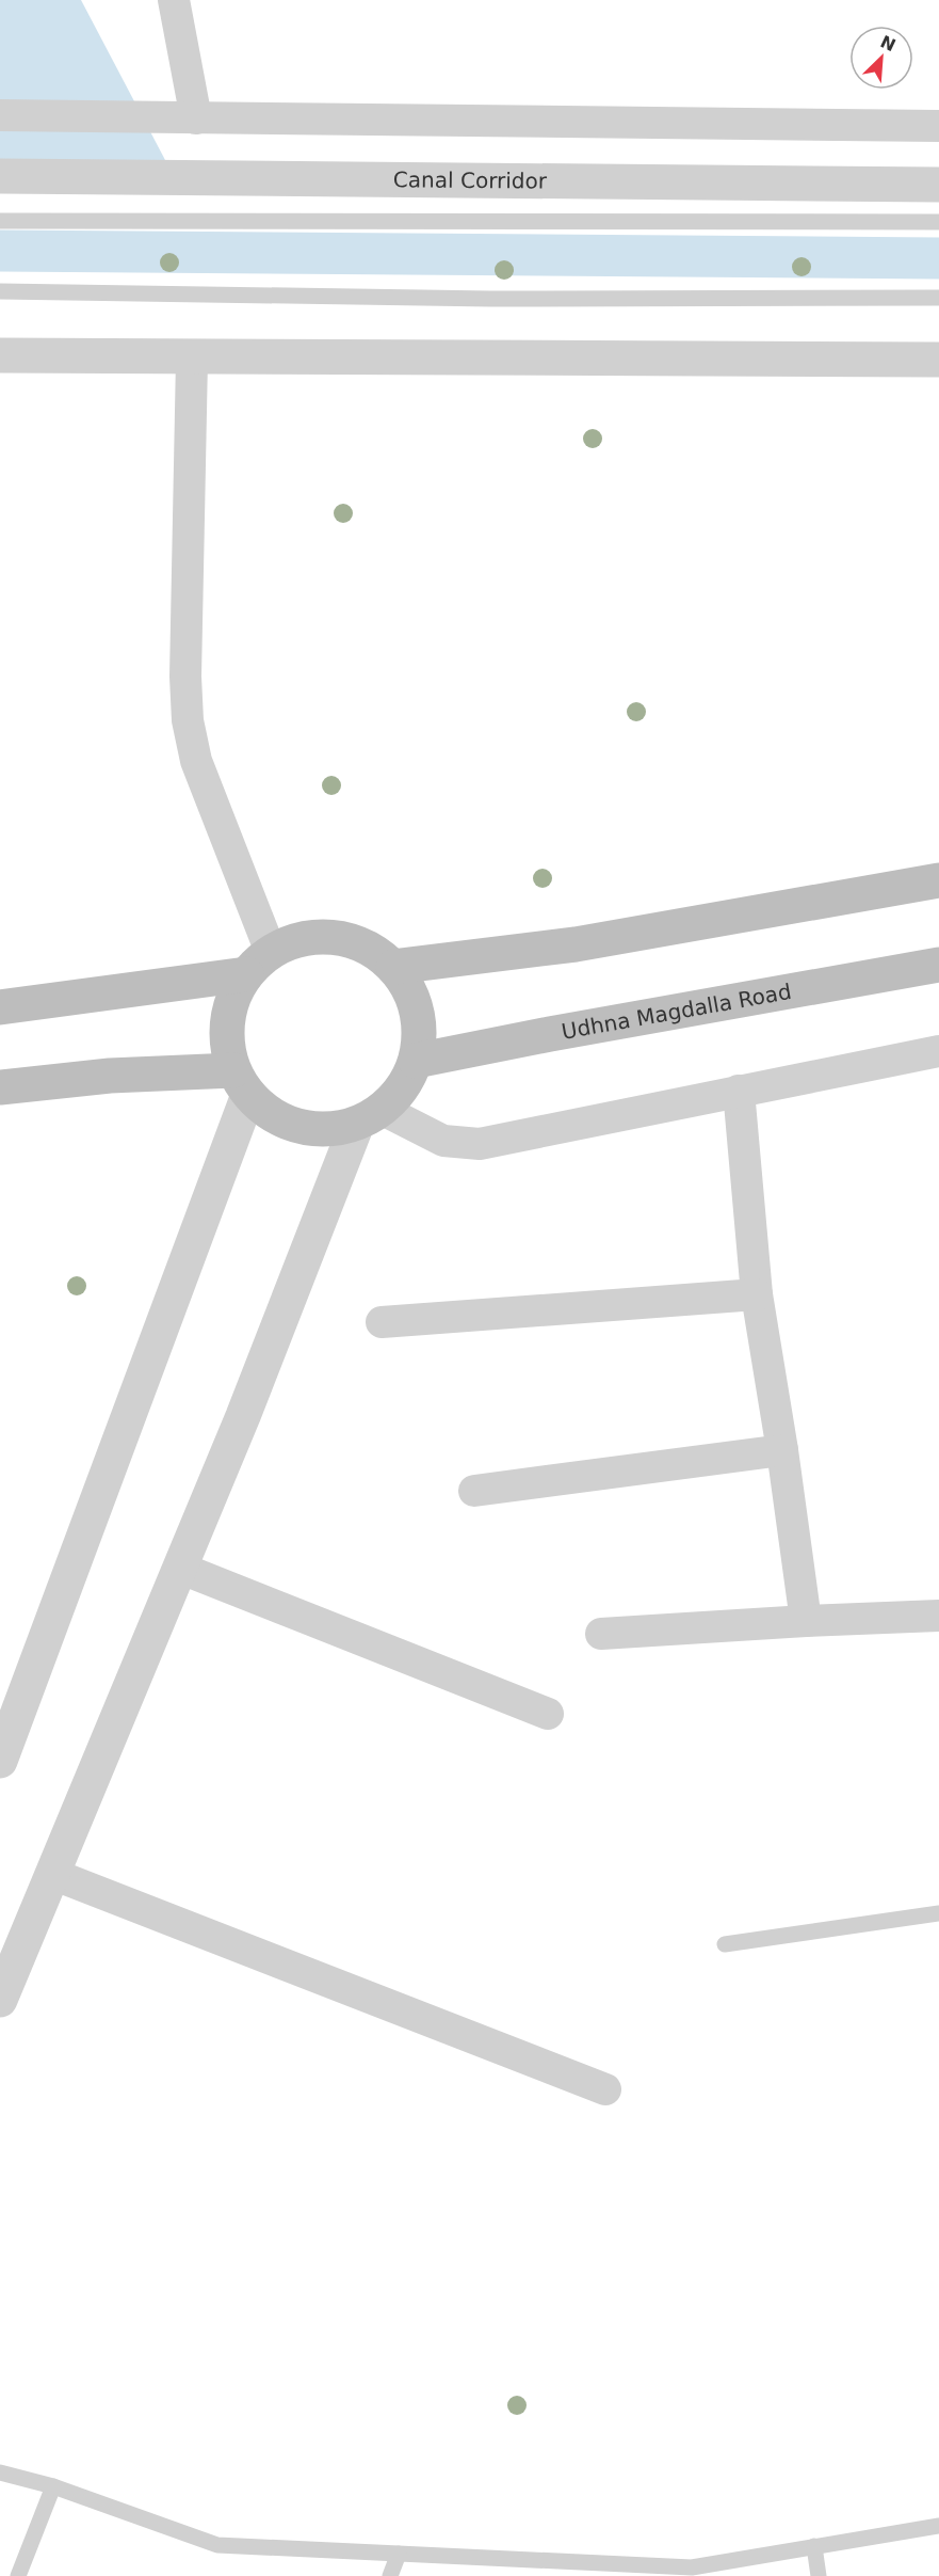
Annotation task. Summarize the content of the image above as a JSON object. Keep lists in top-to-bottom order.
{
  "streets": {
    "main road": ["Udhna Magdalla Road"],
    "street": ["Canal Corridor"]
  },
  "north": "top right"
}
